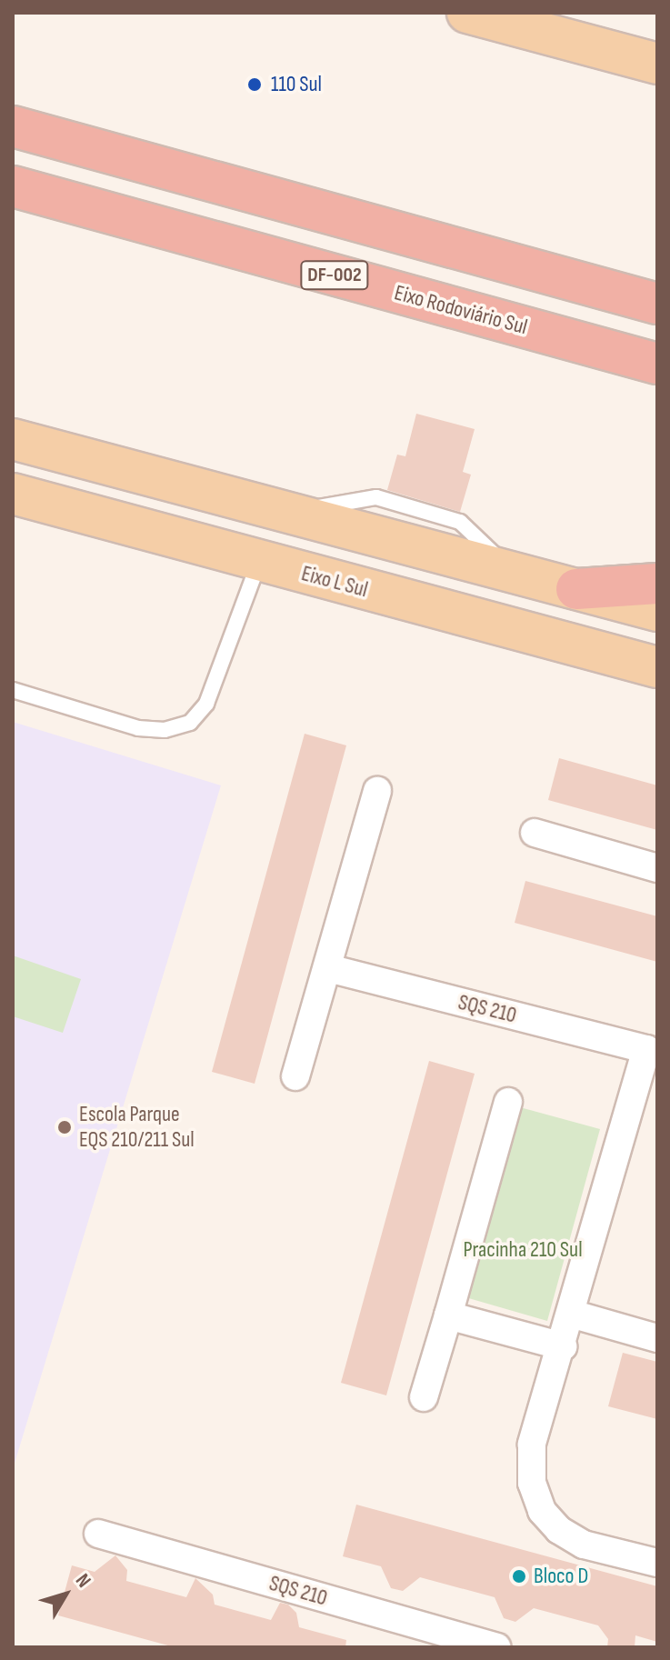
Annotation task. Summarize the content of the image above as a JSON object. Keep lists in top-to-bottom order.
{
  "streets": {
    "highway": ["DF-002", "Eixo Rodoviário Sul"],
    "main road": ["Eixo L Sul"],
    "street": ["SQS 210"]
  },
  "parks": ["Pracinha 210 Sul"],
  "places": ["110 Sul", "Escola Parque EQS 210/211 Sul", "Bloco D"],
  "north": "top right"
}
